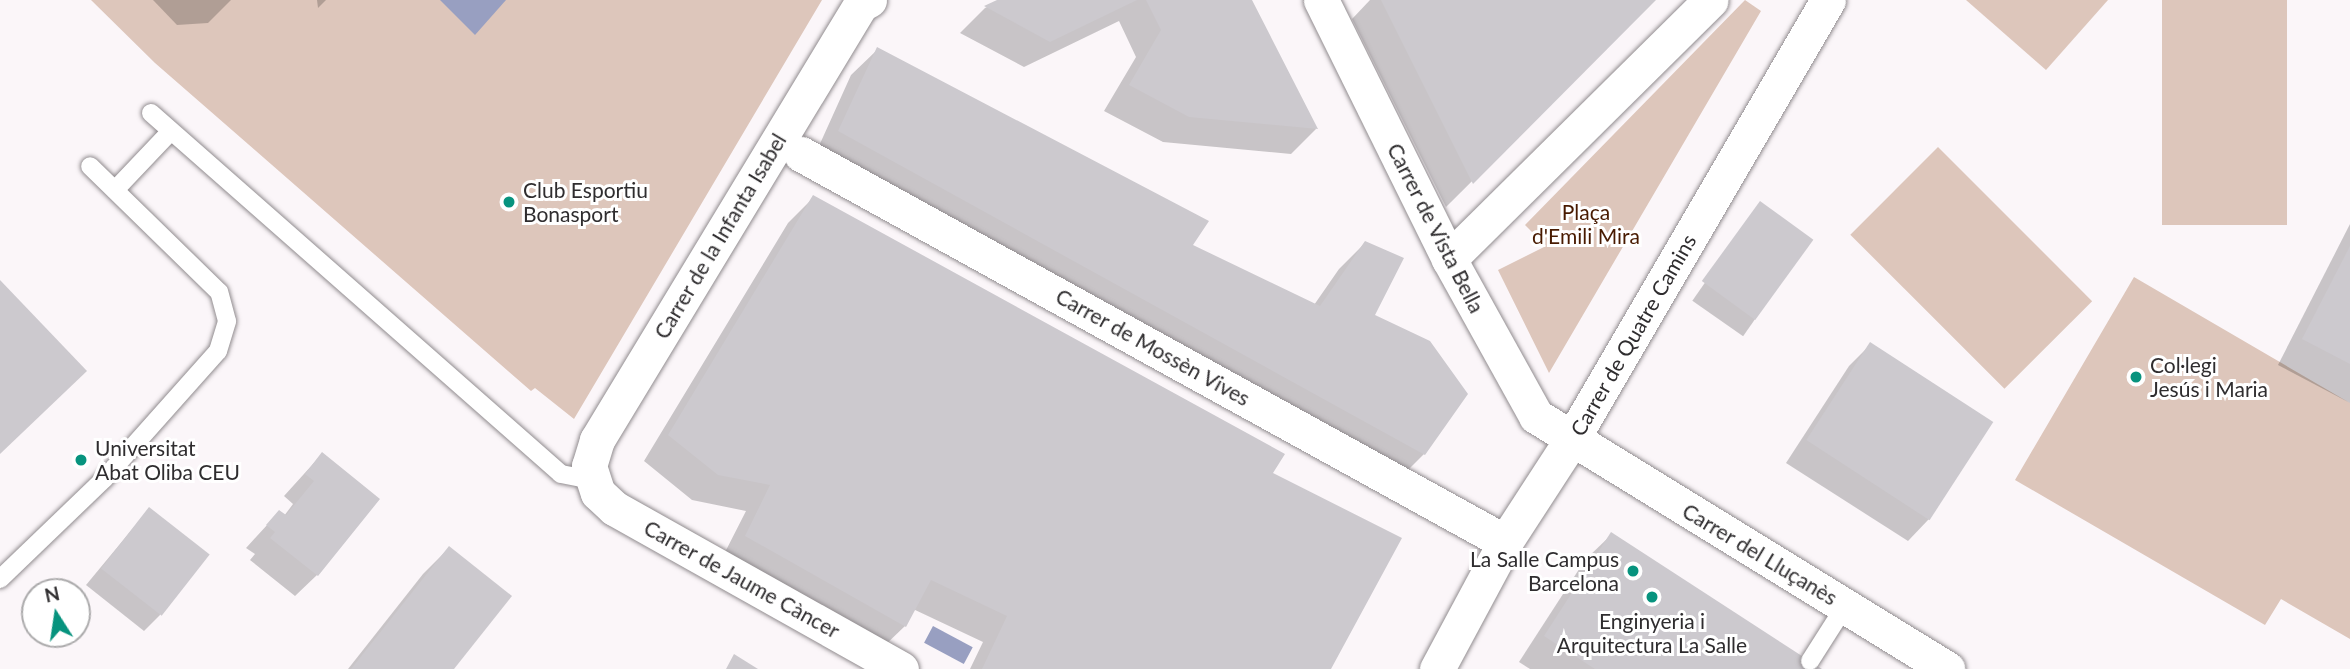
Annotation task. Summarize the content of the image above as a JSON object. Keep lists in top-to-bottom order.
{
  "streets": {
    "street": [
      "Carrer de Vista Bella",
      "Carrer de la Infanta Isabel",
      "Carrer de Quatre Camins",
      "Carrer de Mossèn Vives",
      "Carrer del Lluçanès",
      "Carrer de Jaume Càncer"
    ]
  },
  "crossings": [
    ["Carrer de Vista Bella", "Carrer de Quatre Camins"],
    ["Carrer de Vista Bella", "Carrer del Lluçanès"],
    ["Carrer de la Infanta Isabel", "Carrer de Jaume Càncer"],
    ["Carrer de Quatre Camins", "Carrer de Mossèn Vives"],
    ["Carrer de Quatre Camins", "Carrer del Lluçanès"]
  ],
  "parks": ["Plaça d'Emili Mira"],
  "places": [
    "Club Esportiu Bonasport",
    "Col·legi Jesús i Maria",
    "Universitat Abat Oliba CEU",
    "La Salle Campus Barcelona",
    "Enginyeria i Arquitectura La Salle"
  ],
  "north": "top"
}
